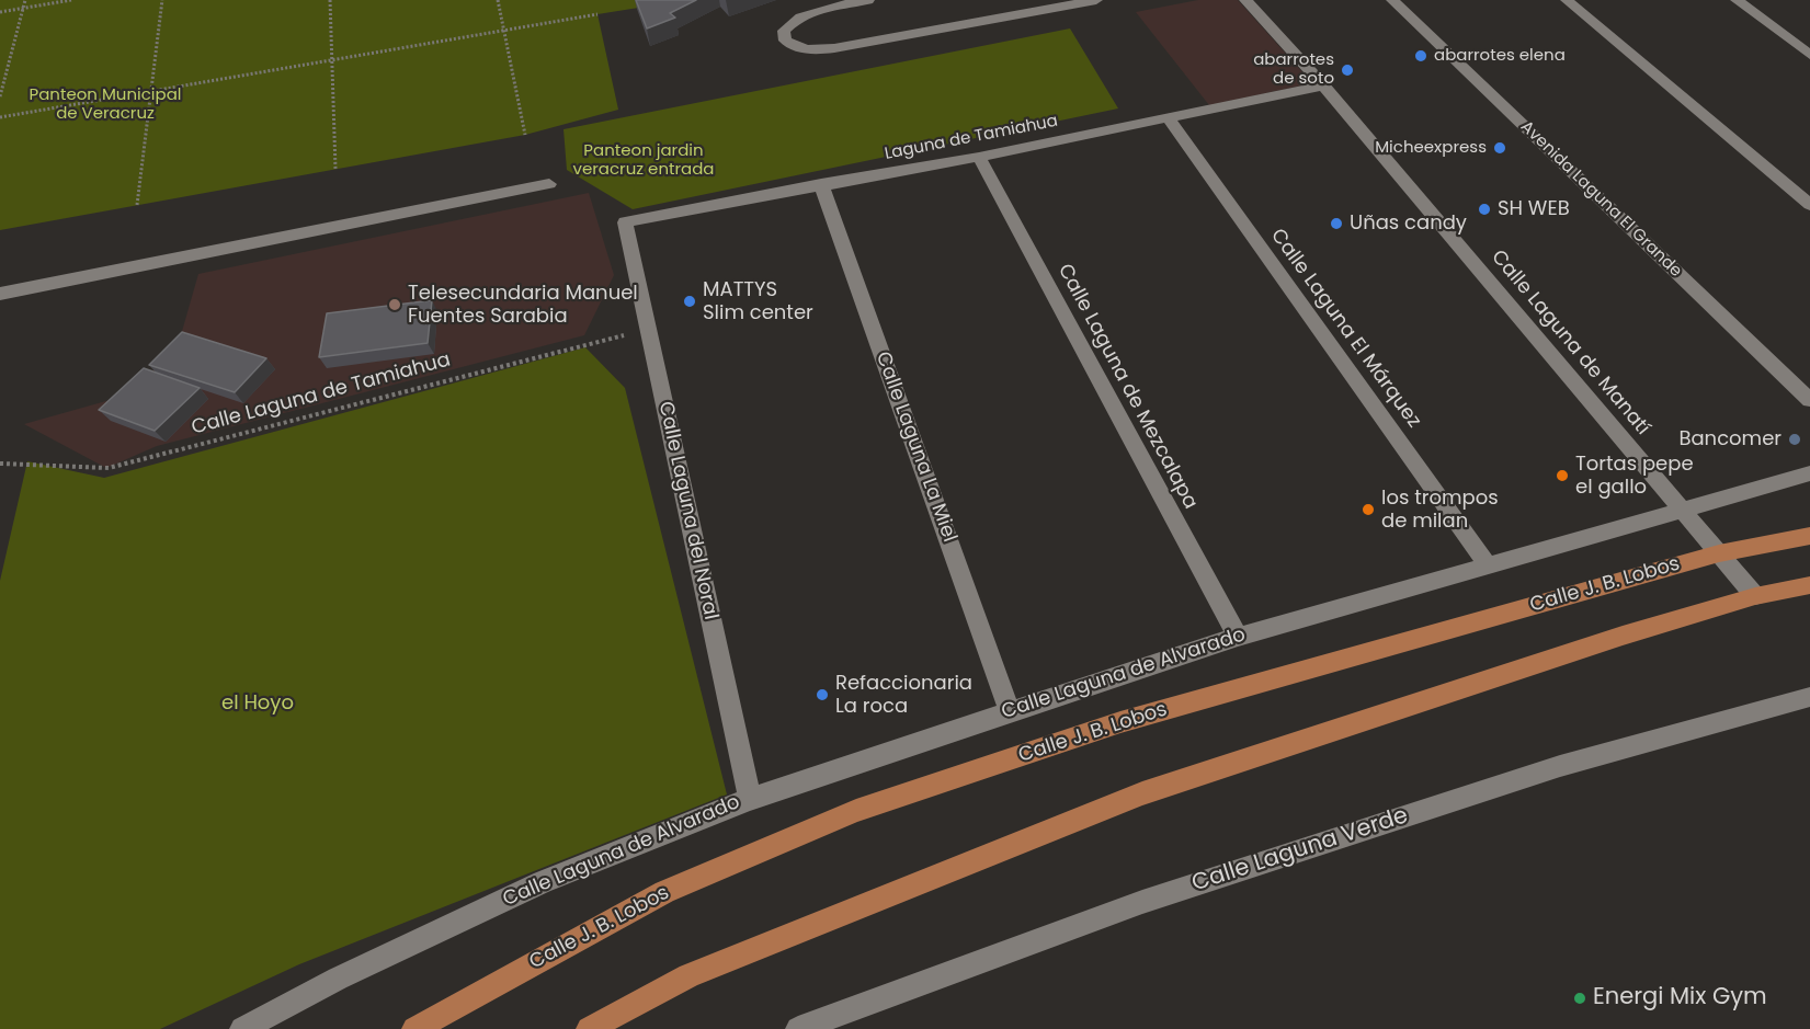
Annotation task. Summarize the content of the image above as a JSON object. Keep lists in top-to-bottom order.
{
  "streets": {
    "main road": ["Calle J. B. Lobos"],
    "street": [
      "Laguna de Tamiahua",
      "Avenida Laguna El Grande",
      "Calle Laguna El Márquez",
      "Calle Laguna de Manatí",
      "Calle Laguna de Mezcalapa",
      "Calle Laguna La Miel",
      "Calle Laguna del Noral",
      "Calle Laguna de Alvarado",
      "Calle Laguna Verde"
    ],
    "path": ["Calle Laguna de Tamiahua"]
  },
  "crossings": [
    ["Laguna de Tamiahua", "Calle Laguna El Márquez"],
    ["Laguna de Tamiahua", "Calle Laguna de Manatí"],
    ["Laguna de Tamiahua", "Calle Laguna de Mezcalapa"],
    ["Laguna de Tamiahua", "Calle Laguna La Miel"],
    ["Laguna de Tamiahua", "Calle Laguna del Noral"],
    ["Calle Laguna El Márquez", "Calle Laguna de Alvarado"],
    ["Calle Laguna de Manatí", "Calle J. B. Lobos"],
    ["Calle Laguna de Manatí", "Calle Laguna de Alvarado"],
    ["Calle Laguna de Mezcalapa", "Calle Laguna de Alvarado"],
    ["Calle Laguna de Tamiahua", "Calle Laguna del Noral"],
    ["Calle Laguna La Miel", "Calle Laguna de Alvarado"],
    ["Calle Laguna del Noral", "Calle Laguna de Alvarado"]
  ],
  "parks": ["Panteon Municipal de Veracruz", "Panteon jardin veracruz entrada", "el Hoyo"],
  "places": [
    "abarrotes elena",
    "abarrotes de soto",
    "Micheexpress",
    "SH WEB",
    "Uñas candy",
    "MATTYS Slim center",
    "Telesecundaria Manuel Fuentes Sarabia",
    "Bancomer",
    "Tortas pepe el gallo",
    "los trompos de milan",
    "Refaccionaria La roca",
    "Energi Mix Gym"
  ]
}
